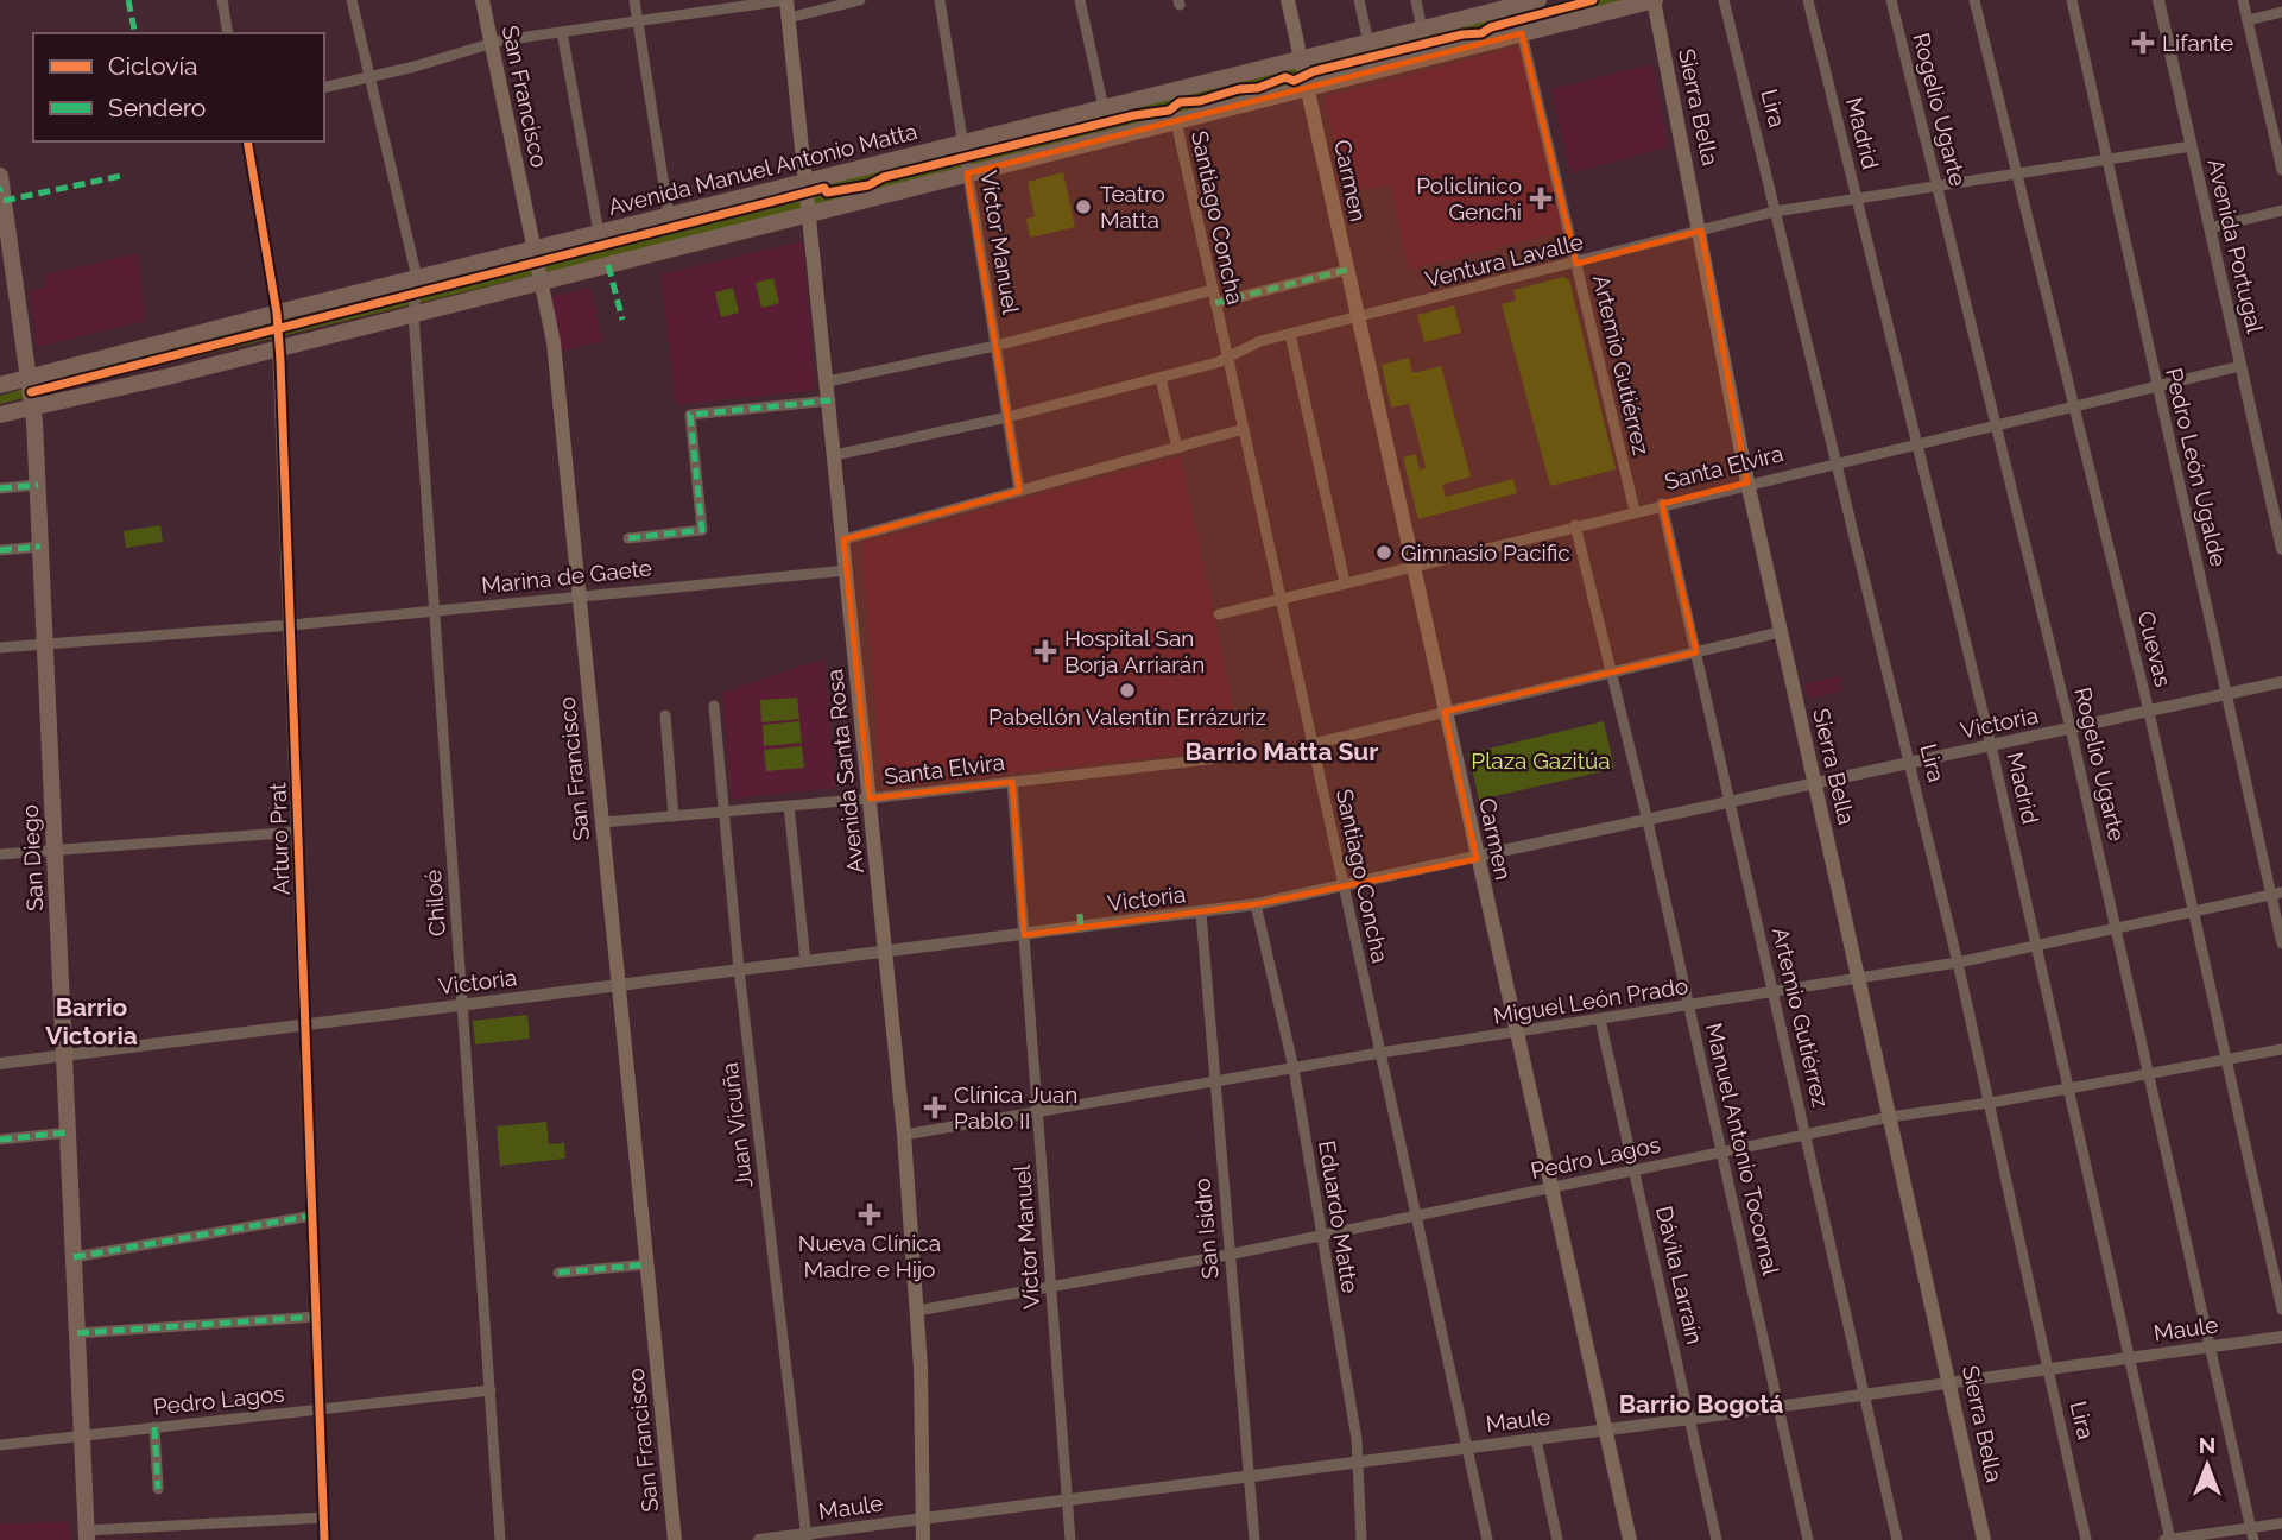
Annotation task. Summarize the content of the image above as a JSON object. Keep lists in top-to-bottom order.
{
  "streets": {
    "main road": [
      "San Francisco",
      "Sierra Bella",
      "Avenida Manuel Antonio Matta",
      "Carmen",
      "Avenida Santa Rosa",
      "San Diego"
    ],
    "street": [
      "Lira",
      "Rogelio Ugarte",
      "Madrid",
      "Santiago Concha",
      "Víctor Manuel",
      "Avenida Portugal",
      "Ventura Lavalle",
      "Artemio Gutiérrez",
      "Santa Elvira",
      "Pedro León Ugalde",
      "Marina de Gaete",
      "Cuevas",
      "Victoria",
      "Arturo Prat",
      "Chiloé",
      "Miguel León Prado",
      "Juan Vicuña",
      "Manuel Antonio Tocornal",
      "Pedro Lagos",
      "Eduardo Matte",
      "San Isidro",
      "Dávila Larraín",
      "Maule"
    ]
  },
  "crossings": [
    ["San Francisco", "Avenida Manuel Antonio Matta"],
    ["San Francisco", "Santa Elvira"],
    ["San Francisco", "Marina de Gaete"],
    ["San Francisco", "Victoria"],
    ["Sierra Bella", "Ventura Lavalle"],
    ["Sierra Bella", "Santa Elvira"],
    ["Sierra Bella", "Victoria"],
    ["Sierra Bella", "Miguel León Prado"],
    ["Sierra Bella", "Pedro Lagos"],
    ["Sierra Bella", "Maule"],
    ["Lira", "Ventura Lavalle"],
    ["Lira", "Santa Elvira"],
    ["Lira", "Victoria"],
    ["Lira", "Miguel León Prado"],
    ["Lira", "Pedro Lagos"],
    ["Lira", "Maule"],
    ["Rogelio Ugarte", "Ventura Lavalle"],
    ["Rogelio Ugarte", "Santa Elvira"],
    ["Rogelio Ugarte", "Victoria"],
    ["Rogelio Ugarte", "Miguel León Prado"],
    ["Rogelio Ugarte", "Pedro Lagos"],
    ["Rogelio Ugarte", "Maule"],
    ["Madrid", "Ventura Lavalle"],
    ["Madrid", "Santa Elvira"],
    ["Madrid", "Victoria"],
    ["Madrid", "Miguel León Prado"],
    ["Madrid", "Pedro Lagos"],
    ["Madrid", "Maule"],
    ["Avenida Manuel Antonio Matta", "Carmen"],
    ["Avenida Manuel Antonio Matta", "Víctor Manuel"],
    ["Avenida Manuel Antonio Matta", "Avenida Santa Rosa"],
    ["Avenida Manuel Antonio Matta", "Arturo Prat"],
    ["Avenida Manuel Antonio Matta", "San Diego"],
    ["Avenida Manuel Antonio Matta", "Chiloé"],
    ["Carmen", "Ventura Lavalle"],
    ["Carmen", "Santa Elvira"],
    ["Carmen", "Victoria"],
    ["Carmen", "Miguel León Prado"],
    ["Carmen", "Pedro Lagos"],
    ["Carmen", "Maule"],
    ["Santiago Concha", "Ventura Lavalle"],
    ["Santiago Concha", "Santa Elvira"],
    ["Santiago Concha", "Victoria"],
    ["Santiago Concha", "Miguel León Prado"],
    ["Santiago Concha", "Pedro Lagos"],
    ["Santiago Concha", "Maule"],
    ["Víctor Manuel", "Ventura Lavalle"],
    ["Víctor Manuel", "Santa Elvira"],
    ["Víctor Manuel", "Victoria"],
    ["Víctor Manuel", "Miguel León Prado"],
    ["Víctor Manuel", "Pedro Lagos"],
    ["Víctor Manuel", "Maule"],
    ["Avenida Portugal", "Ventura Lavalle"],
    ["Avenida Portugal", "Santa Elvira"],
    ["Ventura Lavalle", "Artemio Gutiérrez"],
    ["Ventura Lavalle", "Pedro León Ugalde"],
    ["Ventura Lavalle", "Cuevas"],
    ["Ventura Lavalle", "Avenida Santa Rosa"],
    ["Artemio Gutiérrez", "Santa Elvira"],
    ["Artemio Gutiérrez", "Victoria"],
    ["Artemio Gutiérrez", "Miguel León Prado"],
    ["Artemio Gutiérrez", "Pedro Lagos"],
    ["Artemio Gutiérrez", "Maule"],
    ["Santa Elvira", "Pedro León Ugalde"],
    ["Santa Elvira", "Cuevas"],
    ["Santa Elvira", "Avenida Santa Rosa"],
    ["Santa Elvira", "Juan Vicuña"],
    ["Santa Elvira", "Manuel Antonio Tocornal"],
    ["Pedro León Ugalde", "Victoria"],
    ["Pedro León Ugalde", "Miguel León Prado"],
    ["Marina de Gaete", "Avenida Santa Rosa"],
    ["Marina de Gaete", "Arturo Prat"],
    ["Marina de Gaete", "San Diego"],
    ["Marina de Gaete", "Chiloé"],
    ["Cuevas", "Victoria"],
    ["Cuevas", "Miguel León Prado"],
    ["Cuevas", "Pedro Lagos"],
    ["Victoria", "Avenida Santa Rosa"],
    ["Victoria", "Arturo Prat"],
    ["Victoria", "San Diego"],
    ["Victoria", "Chiloé"],
    ["Victoria", "Juan Vicuña"],
    ["Victoria", "Manuel Antonio Tocornal"],
    ["Victoria", "Eduardo Matte"],
    ["Victoria", "San Isidro"],
    ["Avenida Santa Rosa", "Miguel León Prado"],
    ["Avenida Santa Rosa", "Pedro Lagos"],
    ["Avenida Santa Rosa", "Maule"],
    ["Arturo Prat", "Pedro Lagos"],
    ["San Diego", "Pedro Lagos"],
    ["Chiloé", "Pedro Lagos"],
    ["Miguel León Prado", "Manuel Antonio Tocornal"],
    ["Miguel León Prado", "Eduardo Matte"],
    ["Miguel León Prado", "San Isidro"],
    ["Miguel León Prado", "Dávila Larraín"],
    ["Juan Vicuña", "Maule"],
    ["Manuel Antonio Tocornal", "Pedro Lagos"],
    ["Manuel Antonio Tocornal", "Maule"],
    ["Pedro Lagos", "Eduardo Matte"],
    ["Pedro Lagos", "San Isidro"],
    ["Pedro Lagos", "Dávila Larraín"],
    ["Eduardo Matte", "Maule"],
    ["San Isidro", "Maule"],
    ["Dávila Larraín", "Maule"]
  ],
  "districts": ["Barrio Matta Sur", "Barrio Victoria", "Barrio Bogotá"],
  "parks": ["Plaza Gazitúa"],
  "places": {
    "health": [
      "Lifante",
      "Policlínico Genchi",
      "Hospital San Borja Arriarán",
      "Clínica Juan Pablo II",
      "Nueva Clínica Madre e Hijo"
    ],
    "other": ["Teatro Matta", "Gimnasio Pacific", "Pabellón Valentín Errázuriz"]
  },
  "legend": ["Ciclovía", "Sendero"],
  "north": "top"
}
